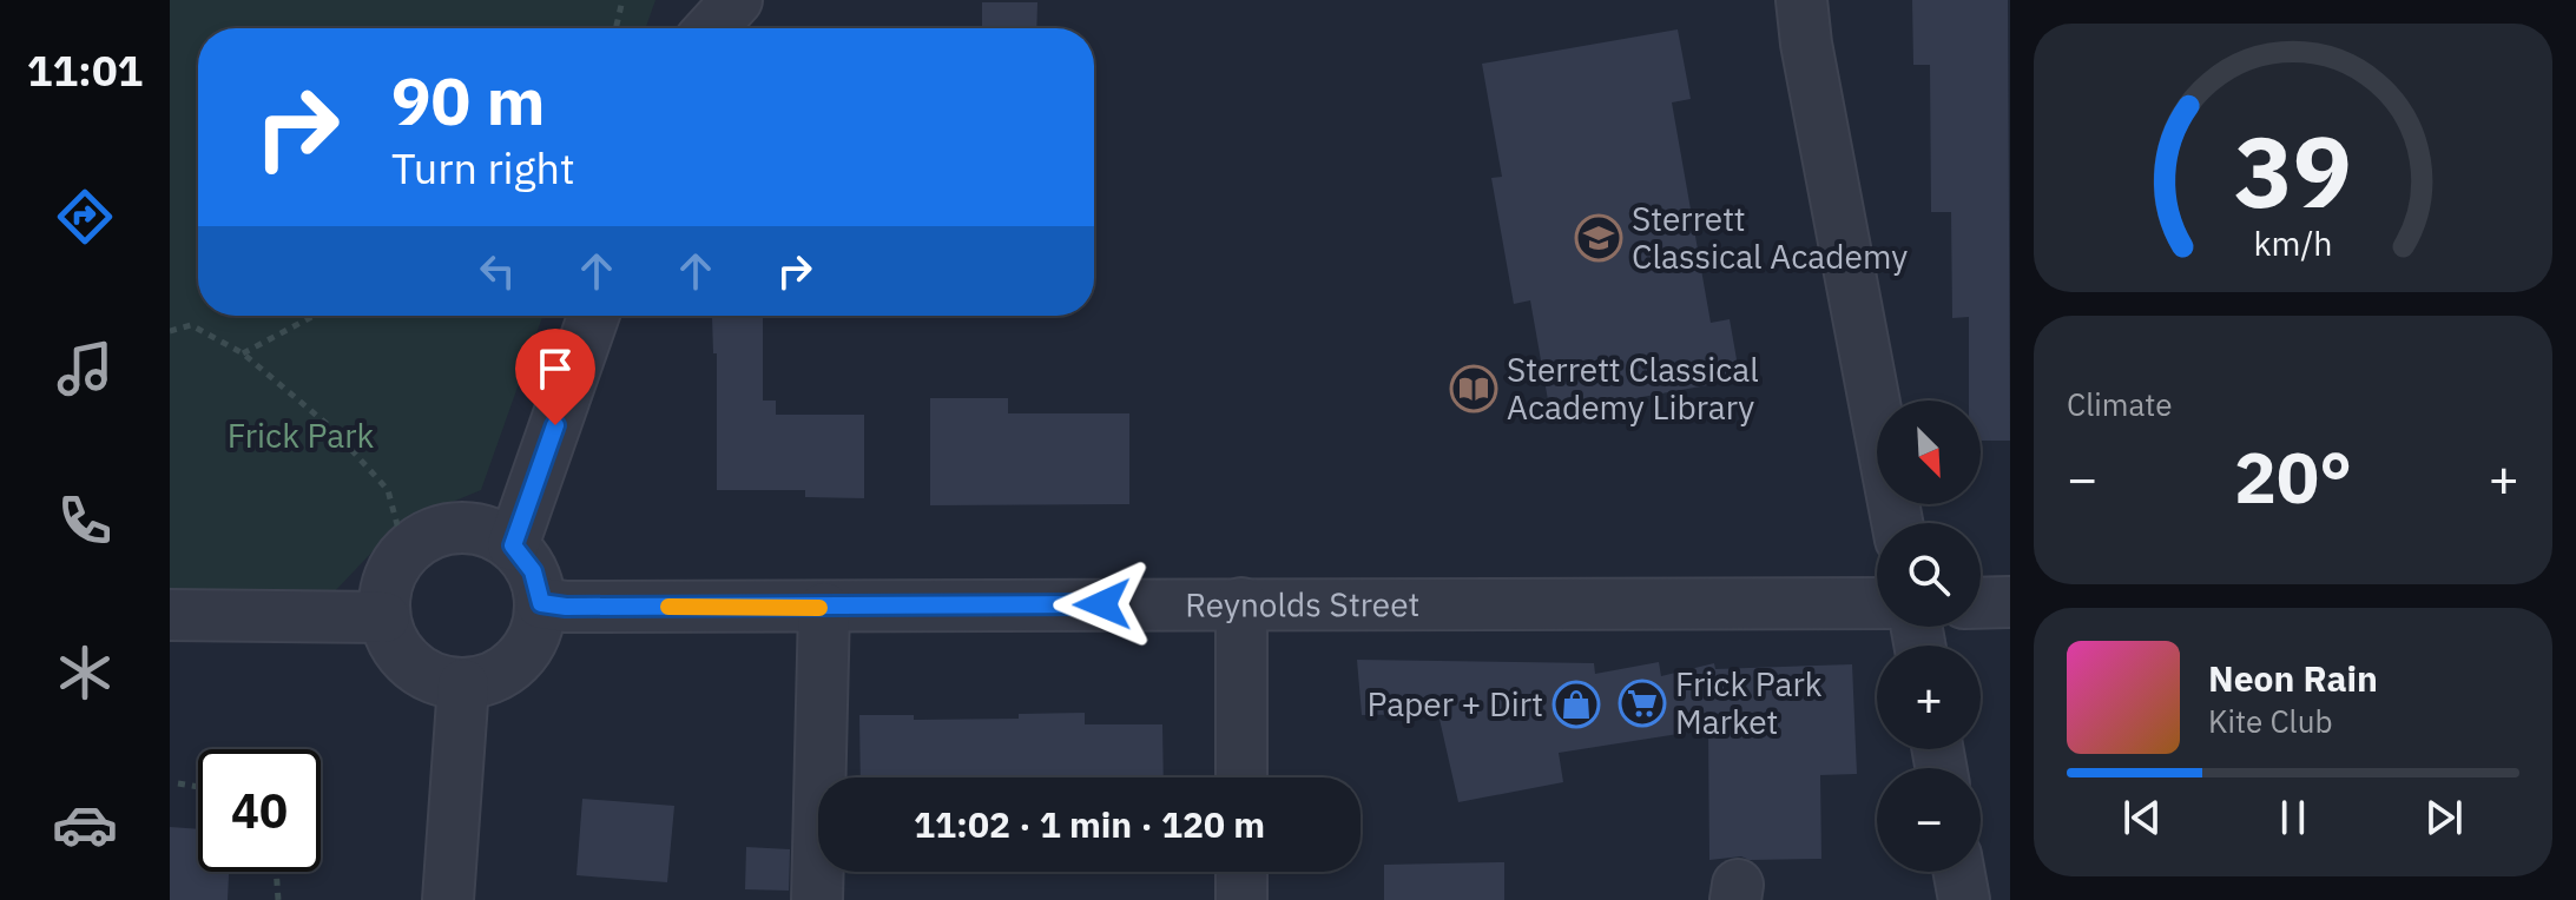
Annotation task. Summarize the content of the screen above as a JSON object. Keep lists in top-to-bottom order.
{
  "streets": {
    "street": ["Reynolds Street"]
  },
  "parks": ["Frick Park"],
  "places": {
    "school or university": ["Sterrett Classical Academy"],
    "library": ["Sterrett Classical Academy Library"],
    "supermarket": ["Frick Park Market"],
    "shop": ["Paper + Dirt"]
  },
  "north": "bottom right",
  "page": {
    "tabs": "11:01",
    "turn": ["90 m", "Turn right"],
    "tile": "Climate",
    "map_buttons": ["+", "−"],
    "heat": ["−", "20°", "+"],
    "song": ["Neon Rain", "Kite Club"],
    "limit": "40",
    "trip": "11:02 · 1 min · 120 m",
    "gauge": ["39", "km/h"]
  }
}
